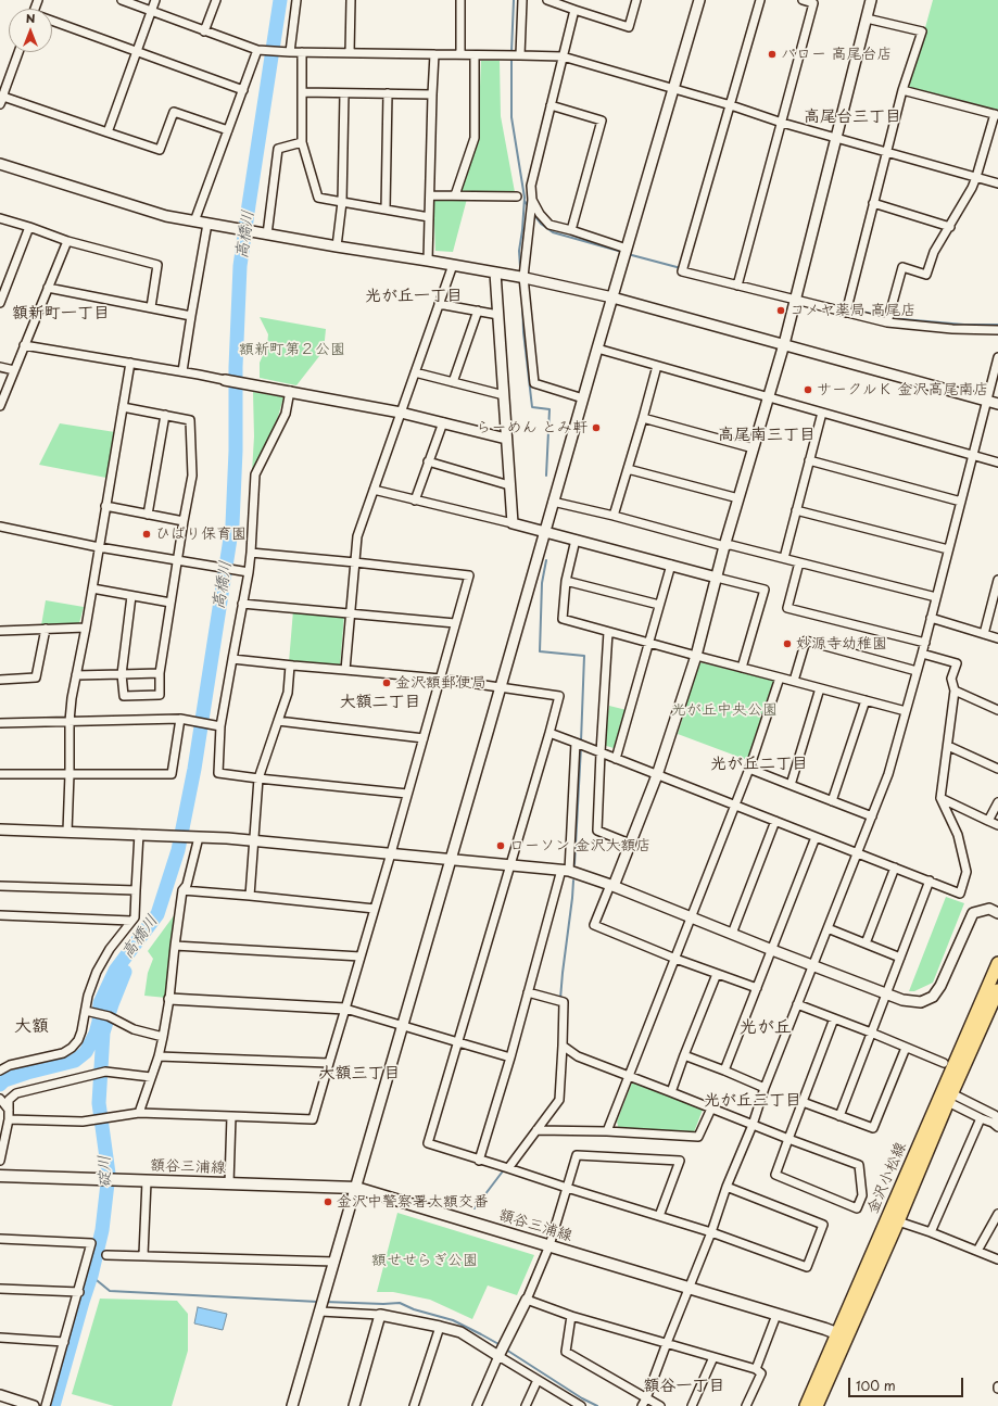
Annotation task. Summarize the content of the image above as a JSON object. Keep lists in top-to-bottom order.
{
  "streets": {
    "main road": ["額谷三浦線", "金沢小松線"]
  },
  "crossings": [
    ["額谷三浦線", "金沢小松線"]
  ],
  "districts": [
    "高尾台三丁目",
    "光が丘一丁目",
    "額新町一丁目",
    "高尾南三丁目",
    "大額二丁目",
    "光が丘二丁目",
    "大額",
    "光が丘",
    "大額三丁目",
    "光が丘三丁目",
    "額谷一丁目"
  ],
  "water": ["高橋川", "碇川"],
  "parks": ["額新町第２公園", "光が丘中央公園", "額せせらぎ公園"],
  "places": [
    "バロー 高尾台店",
    "コメヤ薬局 高尾店",
    "サークルＫ 金沢高尾南店",
    "らーめん とみ軒",
    "ひばり保育園",
    "妙源寺幼稚園",
    "金沢額郵便局",
    "ローソン 金沢大額店",
    "金沢中警察署大額交番"
  ],
  "scale_bar": "100 m",
  "north": "top"
}
